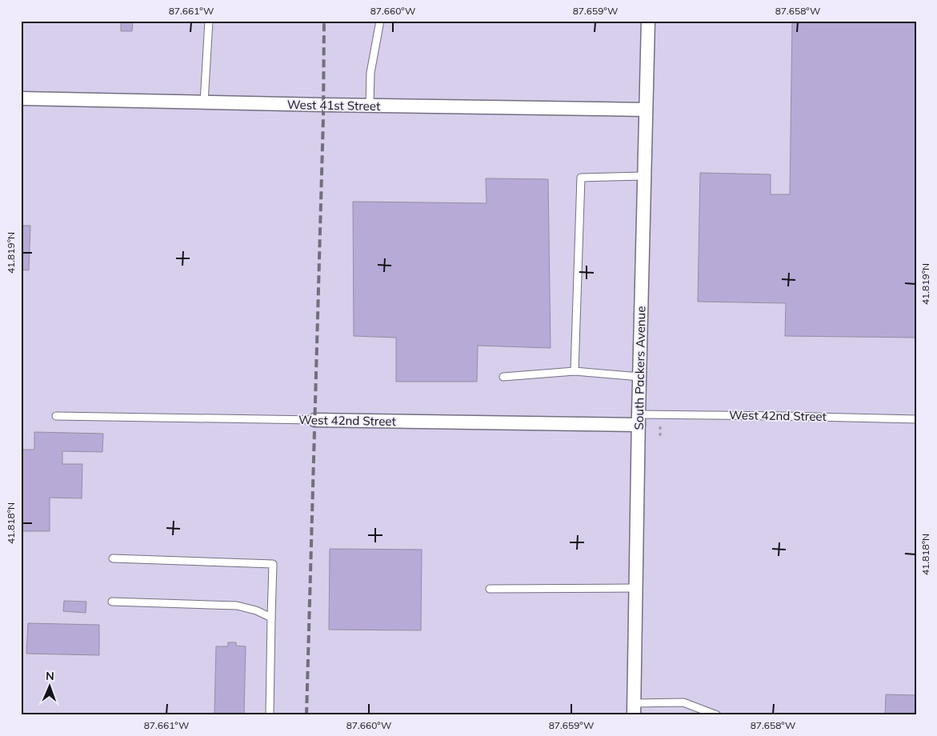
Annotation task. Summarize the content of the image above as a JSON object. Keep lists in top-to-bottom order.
{
  "streets": {
    "street": ["West 41st Street", "South Packers Avenue", "West 42nd Street"]
  },
  "crossings": [
    ["West 41st Street", "South Packers Avenue"],
    ["South Packers Avenue", "West 42nd Street"]
  ],
  "north": "top",
  "coordinates": [
    "87.661°W",
    "87.660°W",
    "87.659°W",
    "87.658°W",
    "41.819°N",
    "41.818°N"
  ]
}
